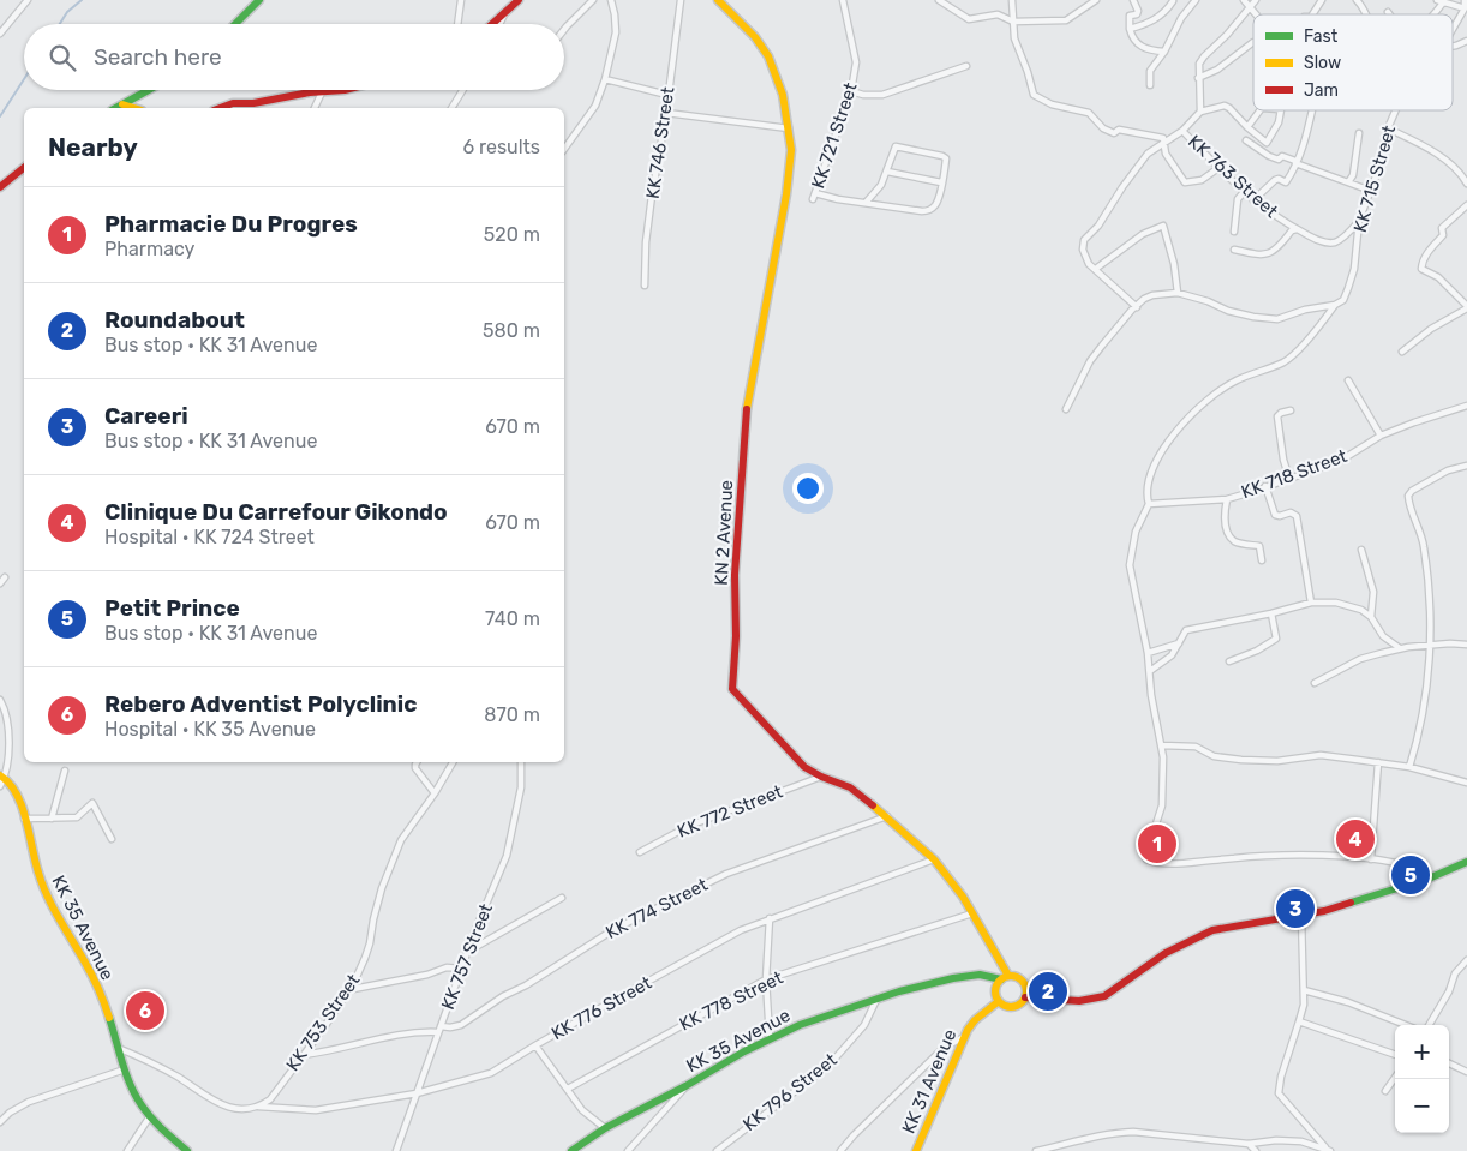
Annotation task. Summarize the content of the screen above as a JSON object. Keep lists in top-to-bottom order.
{
  "streets": {
    "main road": ["KN 2 Avenue", "KK 35 Avenue", "KK 31 Avenue"],
    "street": [
      "KK 721 Street",
      "KK 746 Street",
      "KK 763 Street",
      "KK 715 Street",
      "KK 718 Street",
      "KK 772 Street",
      "KK 774 Street",
      "KK 757 Street",
      "KK 778 Street",
      "KK 776 Street",
      "KK 753 Street",
      "KK 796 Street"
    ]
  },
  "crossings": [
    ["KK 763 Street", "KK 715 Street"],
    ["KK 715 Street", "KK 718 Street"],
    ["KN 2 Avenue", "KK 772 Street"],
    ["KN 2 Avenue", "KK 774 Street"],
    ["KN 2 Avenue", "KK 35 Avenue"],
    ["KN 2 Avenue", "KK 778 Street"],
    ["KN 2 Avenue", "KK 776 Street"],
    ["KN 2 Avenue", "KK 31 Avenue"],
    ["KK 774 Street", "KK 757 Street"],
    ["KK 774 Street", "KK 753 Street"],
    ["KK 35 Avenue", "KK 31 Avenue"],
    ["KK 35 Avenue", "KK 796 Street"],
    ["KK 757 Street", "KK 776 Street"],
    ["KK 776 Street", "KK 753 Street"]
  ],
  "legend": ["Fast", "Slow", "Jam"],
  "page": {
    "search": "Search here",
    "heading": ["Nearby", "6 results"],
    "list": [
      {
        "mark": "1",
        "name": "Pharmacie Du Progres",
        "note": "Pharmacy",
        "value": "520 m"
      },
      {
        "mark": "2",
        "name": "Roundabout",
        "note": "Bus stop · KK 31 Avenue",
        "value": "580 m"
      },
      {
        "mark": "3",
        "name": "Careeri",
        "note": "Bus stop · KK 31 Avenue",
        "value": "670 m"
      },
      {
        "mark": "4",
        "name": "Clinique Du Carrefour Gikondo",
        "note": "Hospital · KK 724 Street",
        "value": "670 m"
      },
      {
        "mark": "5",
        "name": "Petit Prince",
        "note": "Bus stop · KK 31 Avenue",
        "value": "740 m"
      },
      {
        "mark": "6",
        "name": "Rebero Adventist Polyclinic",
        "note": "Hospital · KK 35 Avenue",
        "value": "870 m"
      }
    ],
    "pins": [
      "4",
      "1",
      "5",
      "3",
      "2",
      "6"
    ],
    "map_buttons": ["+", "−"]
  }
}
